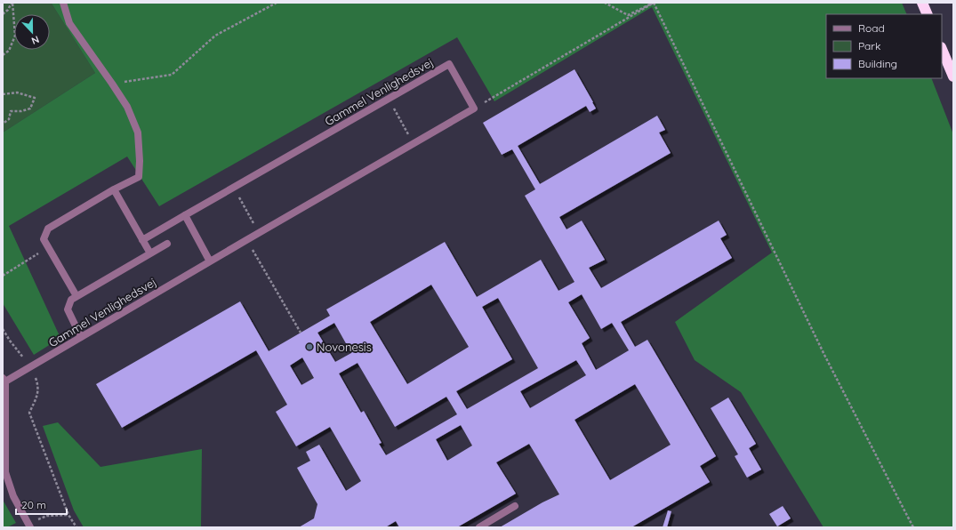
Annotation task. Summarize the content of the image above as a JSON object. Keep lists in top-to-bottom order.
{
  "streets": {
    "street": ["Gammel Venlighedsvej"]
  },
  "places": ["Novonesis"],
  "legend": ["Road", "Park", "Building"],
  "scale_bar": "20 m",
  "north": "bottom"
}
